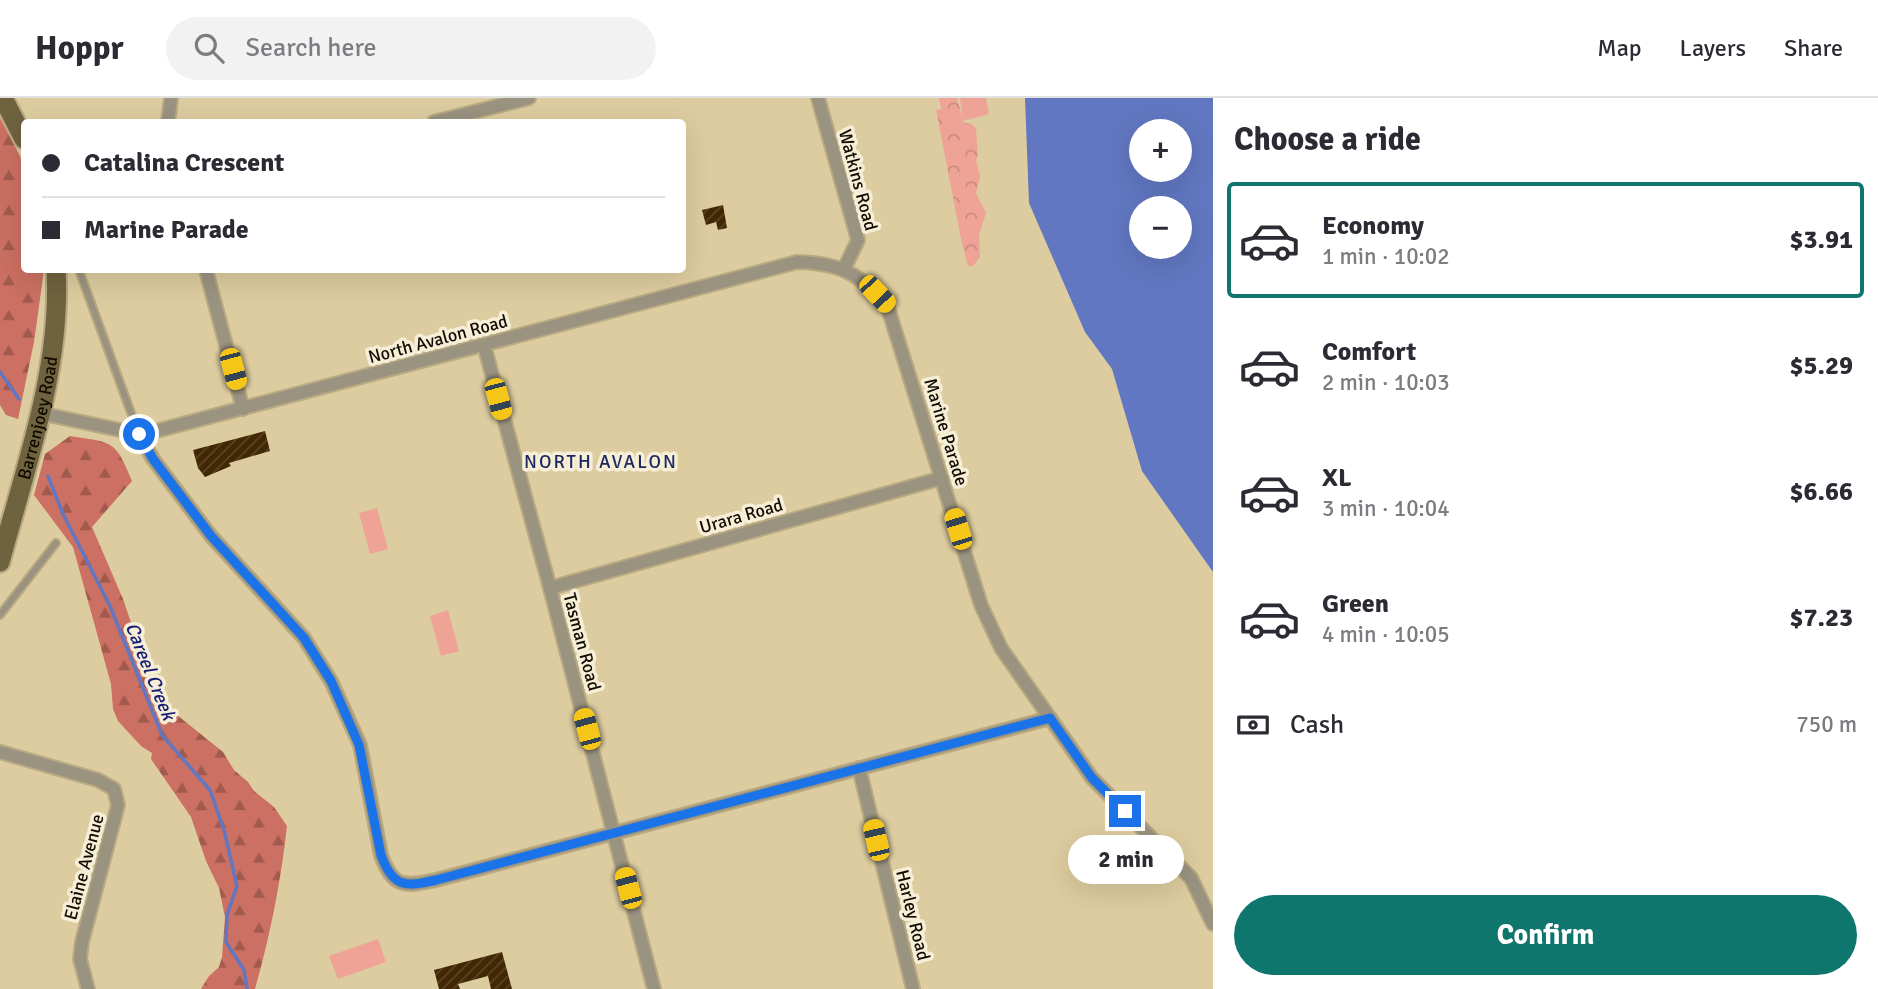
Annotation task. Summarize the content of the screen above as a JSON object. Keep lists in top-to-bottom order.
{
  "streets": {
    "main road": ["Barrenjoey Road"],
    "street": [
      "Watkins Road",
      "North Avalon Road",
      "Marine Parade",
      "Urara Road",
      "Tasman Road",
      "Elaine Avenue",
      "Harley Road"
    ]
  },
  "crossings": [
    ["Watkins Road", "North Avalon Road"],
    ["Watkins Road", "Marine Parade"],
    ["North Avalon Road", "Barrenjoey Road"],
    ["North Avalon Road", "Marine Parade"],
    ["North Avalon Road", "Tasman Road"],
    ["Marine Parade", "Urara Road"],
    ["Urara Road", "Tasman Road"]
  ],
  "districts": ["NORTH AVALON"],
  "water": ["Careel Creek"],
  "page": {
    "header": "Hoppr",
    "search": "Search here",
    "nav": ["Map", "Layers", "Share"],
    "heading": "Choose a ride",
    "map_buttons": ["+", "−"],
    "banner": ["Catalina Crescent", "Marine Parade"],
    "list": [
      {
        "name": "Economy",
        "note": "1 min · 10:02",
        "value": "$3.91"
      },
      {
        "name": "Comfort",
        "note": "2 min · 10:03",
        "value": "$5.29"
      },
      {
        "name": "XL",
        "note": "3 min · 10:04",
        "value": "$6.66"
      },
      {
        "name": "Green",
        "note": "4 min · 10:05",
        "value": "$7.23"
      }
    ],
    "pay": ["Cash", "750 m"],
    "bubble": "2 min",
    "buttons": "Confirm"
  }
}
